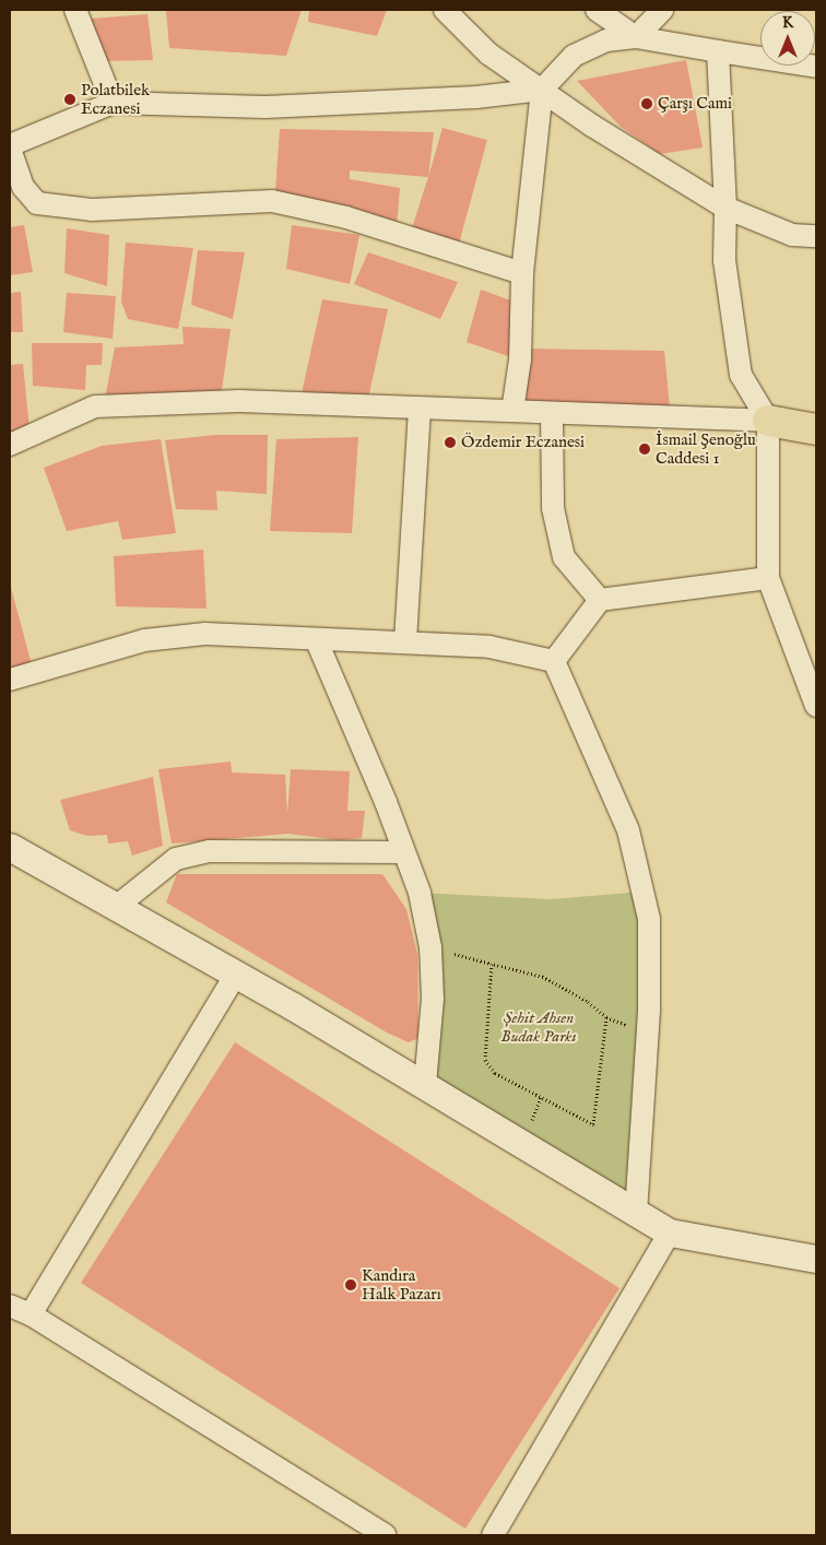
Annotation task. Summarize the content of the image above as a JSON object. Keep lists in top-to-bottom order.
{
  "parks": ["Şehit Ahsen Budak Parkı"],
  "places": [
    "Polatbilek Eczanesi",
    "Çarşı Cami",
    "Özdemir Eczanesi",
    "İsmail Şenoğlu Caddesi 1",
    "Kandıra Halk Pazarı"
  ],
  "north": "top"
}
